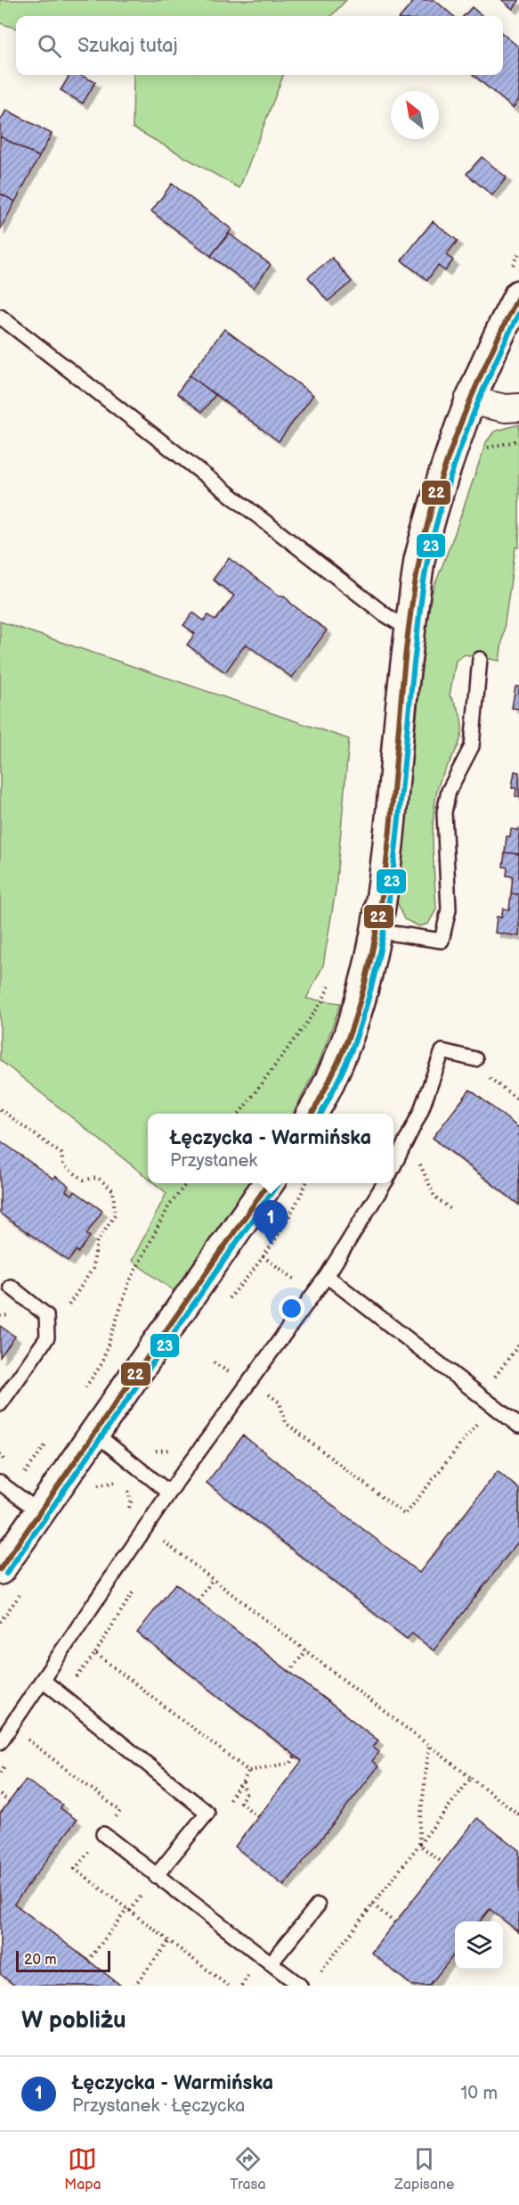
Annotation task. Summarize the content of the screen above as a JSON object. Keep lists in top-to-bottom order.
{
  "lines": ["transit line 22", "transit line 23"],
  "scale_bar": "20 m",
  "north": "top left",
  "page": {
    "search": "Szukaj tutaj",
    "popup": ["Łęczycka - Warmińska", "Przystanek"],
    "pins": "1",
    "scale": "20 m",
    "heading": "W pobliżu",
    "list": [
      {
        "mark": "1",
        "name": "Łęczycka - Warmińska",
        "note": "Przystanek · Łęczycka",
        "value": "10 m"
      }
    ],
    "nav": ["Mapa", "Trasa", "Zapisane"]
  }
}
